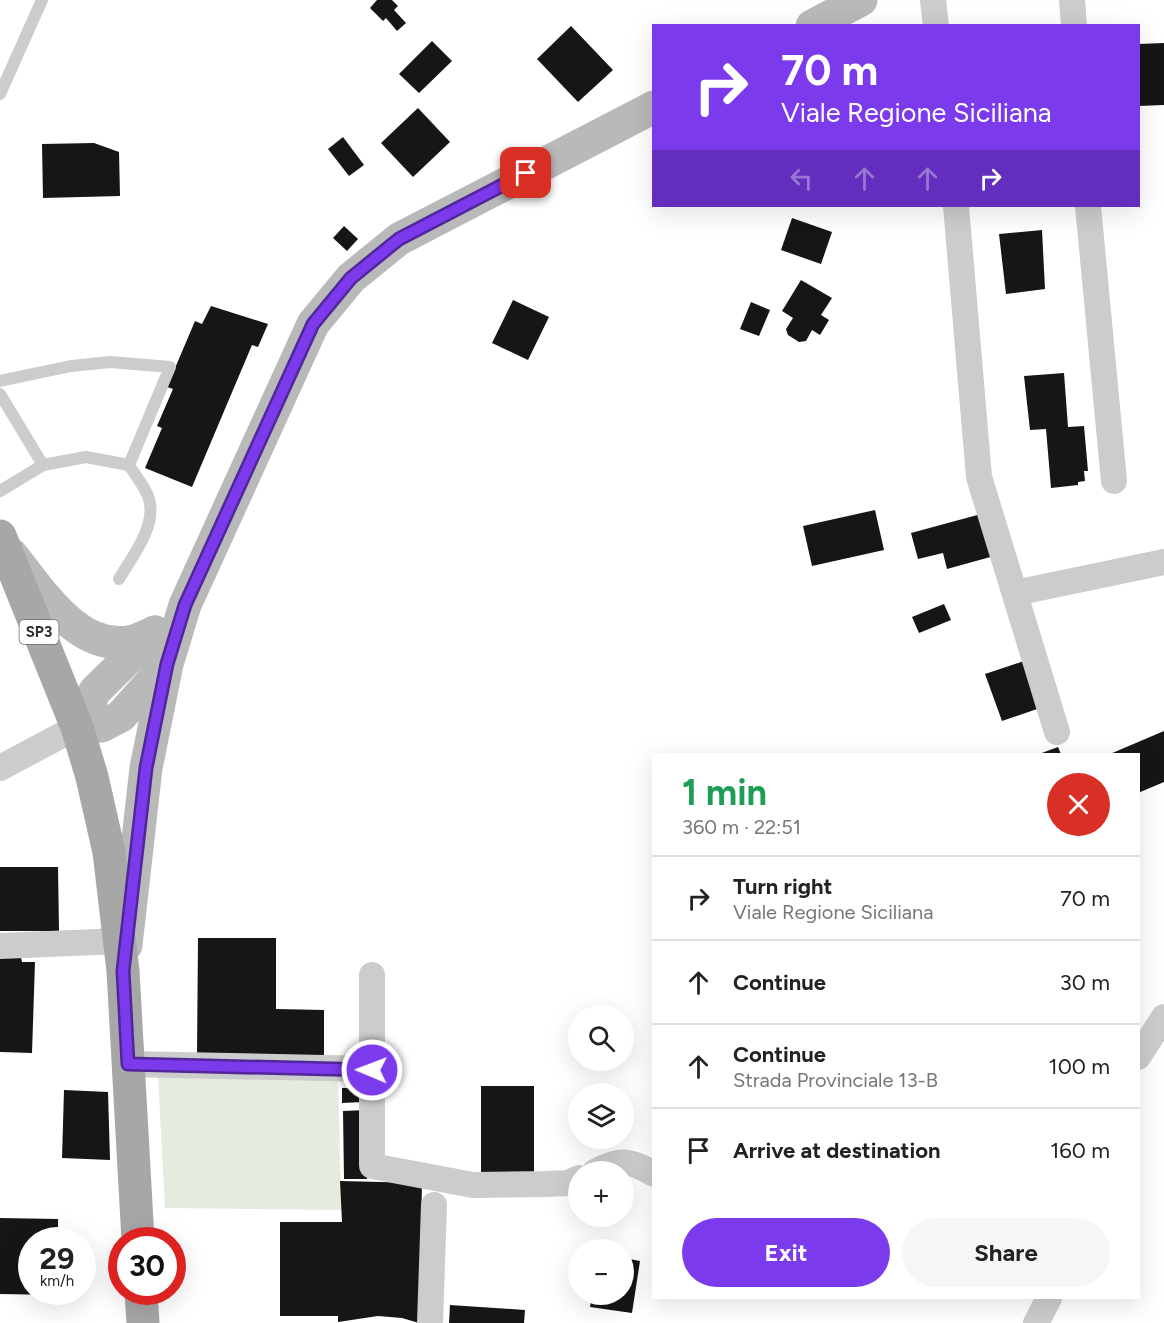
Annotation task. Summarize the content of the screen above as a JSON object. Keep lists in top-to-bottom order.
{
  "streets": {
    "main road": ["SP3"]
  },
  "page": {
    "turn": ["70 m", "Viale Regione Siciliana"],
    "heading": ["1 min", "360 m · 22:51"],
    "list": [
      {
        "name": "Turn right",
        "note": "Viale Regione Siciliana",
        "value": "70 m"
      },
      {
        "name": "Continue",
        "value": "30 m"
      },
      {
        "name": "Continue",
        "note": "Strada Provinciale 13-B",
        "value": "100 m"
      },
      {
        "name": "Arrive at destination",
        "value": "160 m"
      }
    ],
    "map_buttons": ["+", "−"],
    "buttons": ["Exit", "Share"],
    "speed": "29 km/h",
    "limit": "30"
  }
}
